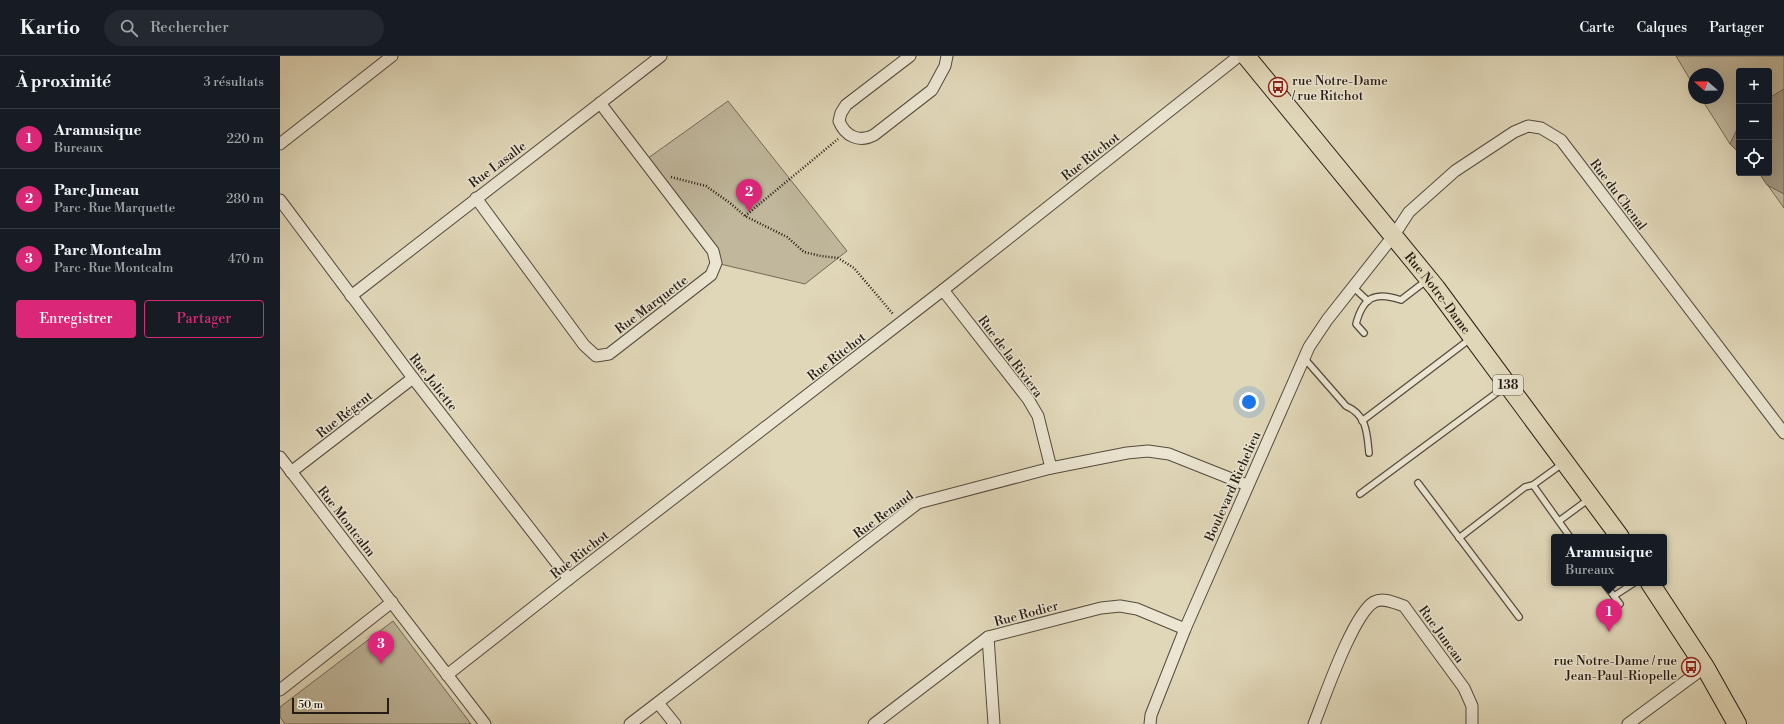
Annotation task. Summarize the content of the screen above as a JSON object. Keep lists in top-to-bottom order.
{
  "streets": {
    "main road": ["Rue Notre-Dame", "138"],
    "street": [
      "Rue Ritchot",
      "Rue Lasalle",
      "Rue du Chenal",
      "Rue Marquette",
      "Rue de la Riviera",
      "Rue Joliette",
      "Rue Régent",
      "Boulevard Richelieu",
      "Rue Renaud",
      "Rue Montcalm",
      "Rue Rodier",
      "Rue Juneau"
    ]
  },
  "crossings": [
    ["Rue Ritchot", "Rue de la Riviera"],
    ["Rue Ritchot", "Rue Joliette"],
    ["Rue Ritchot", "Rue Montcalm"],
    ["Rue Lasalle", "Rue Marquette"],
    ["Rue Lasalle", "Rue Joliette"],
    ["Rue du Chenal", "Rue Notre-Dame"],
    ["Rue du Chenal", "Boulevard Richelieu"],
    ["Rue Notre-Dame", "Boulevard Richelieu"],
    ["Rue de la Riviera", "Rue Renaud"],
    ["Rue Joliette", "Rue Régent"],
    ["Rue Régent", "Rue Montcalm"],
    ["Boulevard Richelieu", "Rue Renaud"],
    ["Boulevard Richelieu", "Rue Rodier"]
  ],
  "places": {
    "bus stop": ["rue Notre-Dame / rue Ritchot", "rue Notre-Dame / rue Jean-Paul-Riopelle"]
  },
  "scale_bar": "50 m",
  "north": "left",
  "page": {
    "header": "Kartio",
    "search": "Rechercher",
    "nav": ["Carte", "Calques", "Partager"],
    "heading": ["À proximité", "3 résultats"],
    "map_buttons": ["+", "−"],
    "list": [
      {
        "mark": "1",
        "name": "Aramusique",
        "note": "Bureaux",
        "value": "220 m"
      },
      {
        "mark": "2",
        "name": "Parc Juneau",
        "note": "Parc · Rue Marquette",
        "value": "280 m"
      },
      {
        "mark": "3",
        "name": "Parc Montcalm",
        "note": "Parc · Rue Montcalm",
        "value": "470 m"
      }
    ],
    "pins": ["2", "1", "3"],
    "buttons": ["Enregistrer", "Partager"],
    "popup": ["Aramusique", "Bureaux"],
    "scale": "50 m"
  }
}
